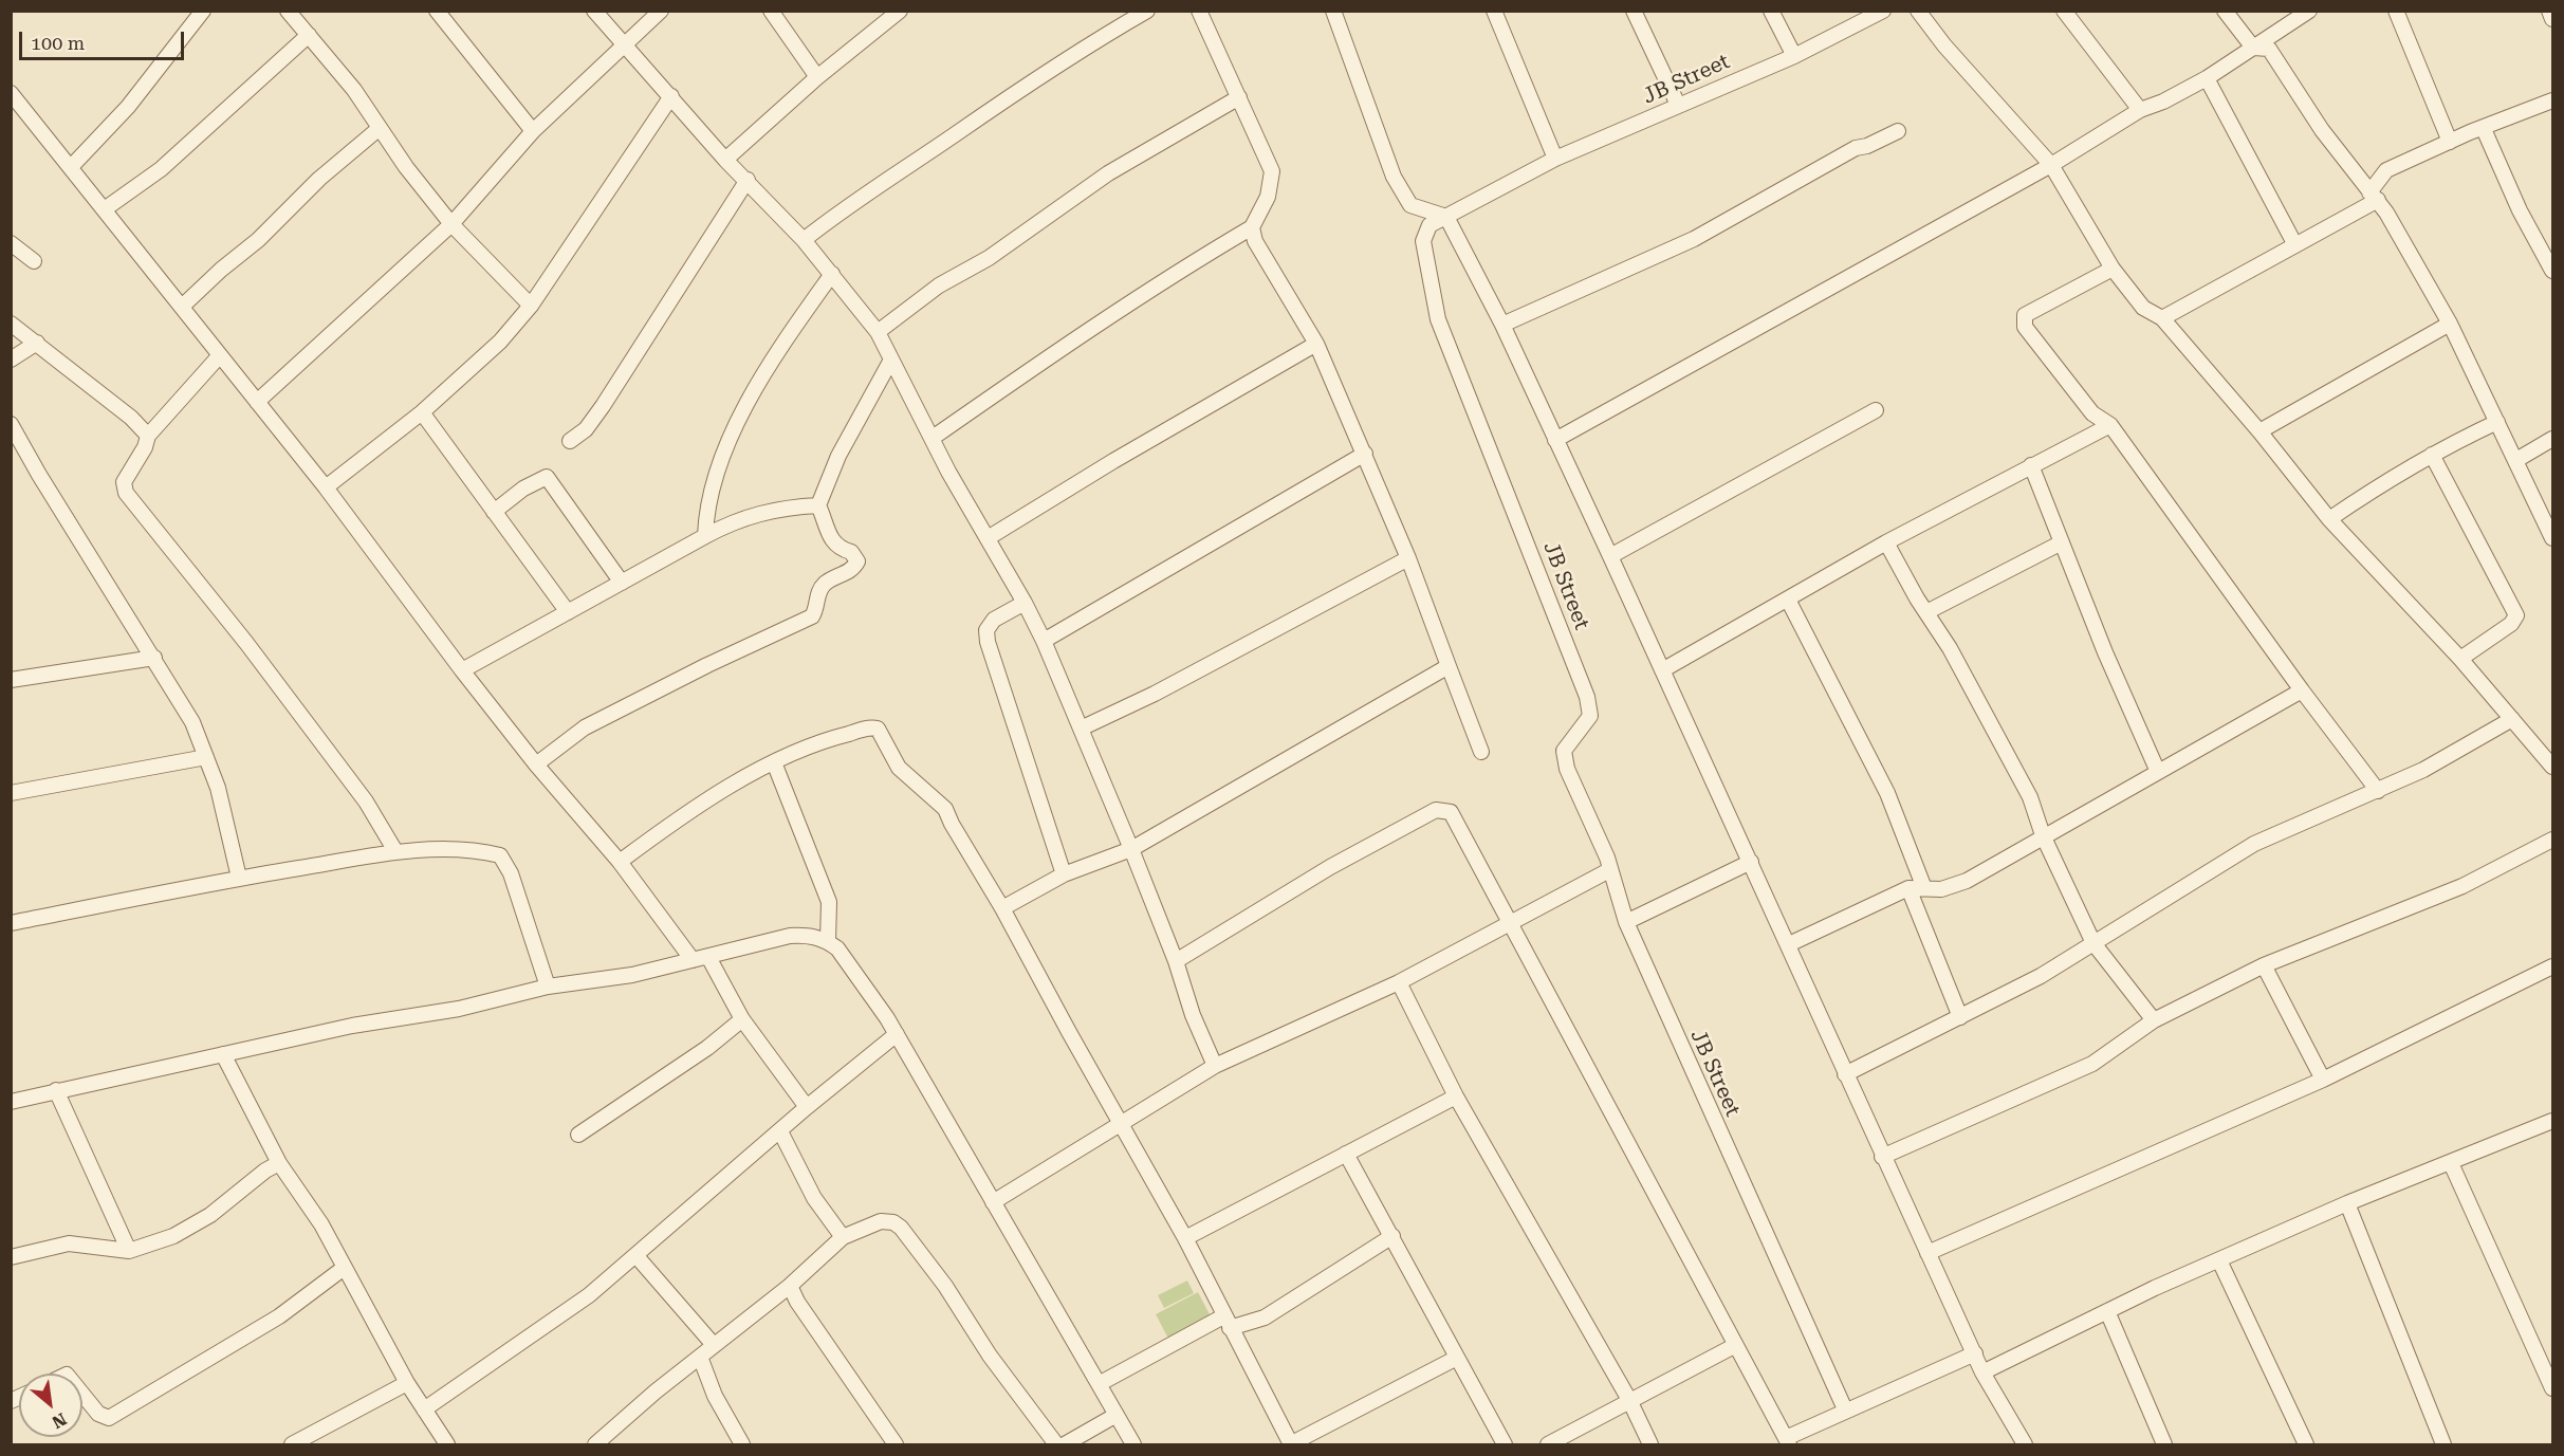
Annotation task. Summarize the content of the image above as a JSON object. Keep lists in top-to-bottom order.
{
  "streets": {
    "street": ["JB Street"]
  },
  "scale_bar": "100 m",
  "north": "bottom right"
}
